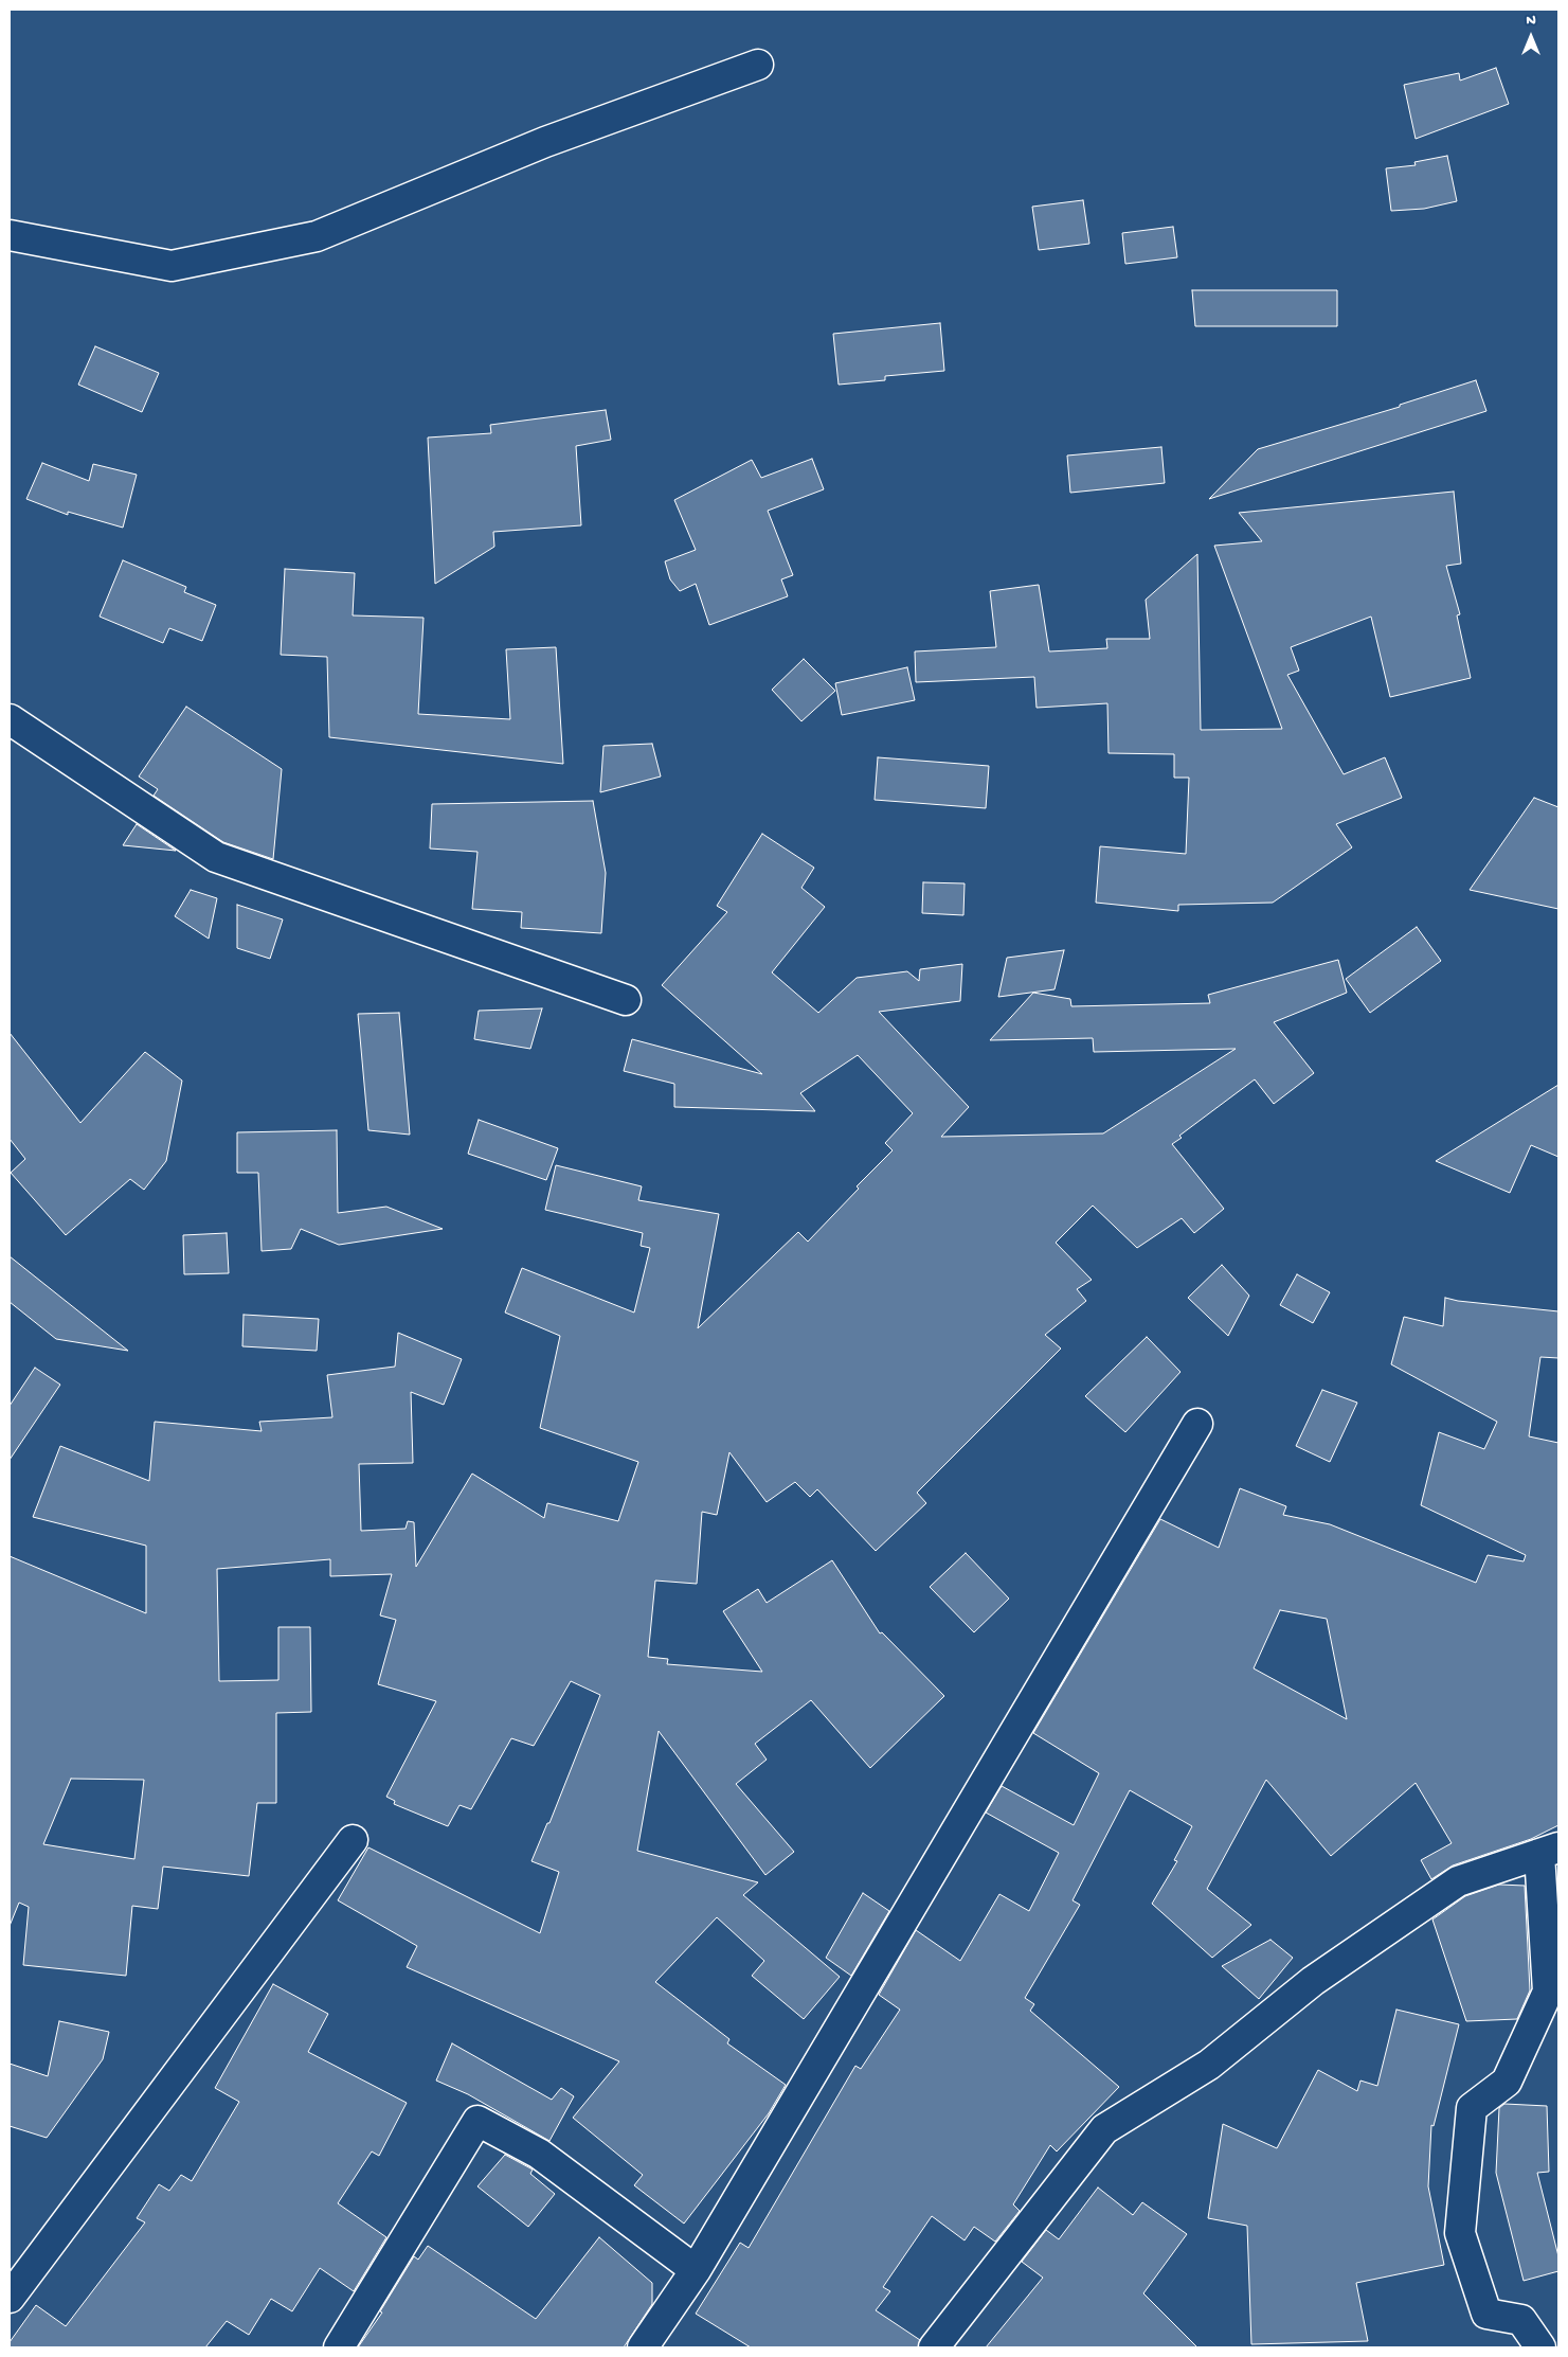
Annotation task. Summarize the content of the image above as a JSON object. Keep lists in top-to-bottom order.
{
  "north": "top"
}
